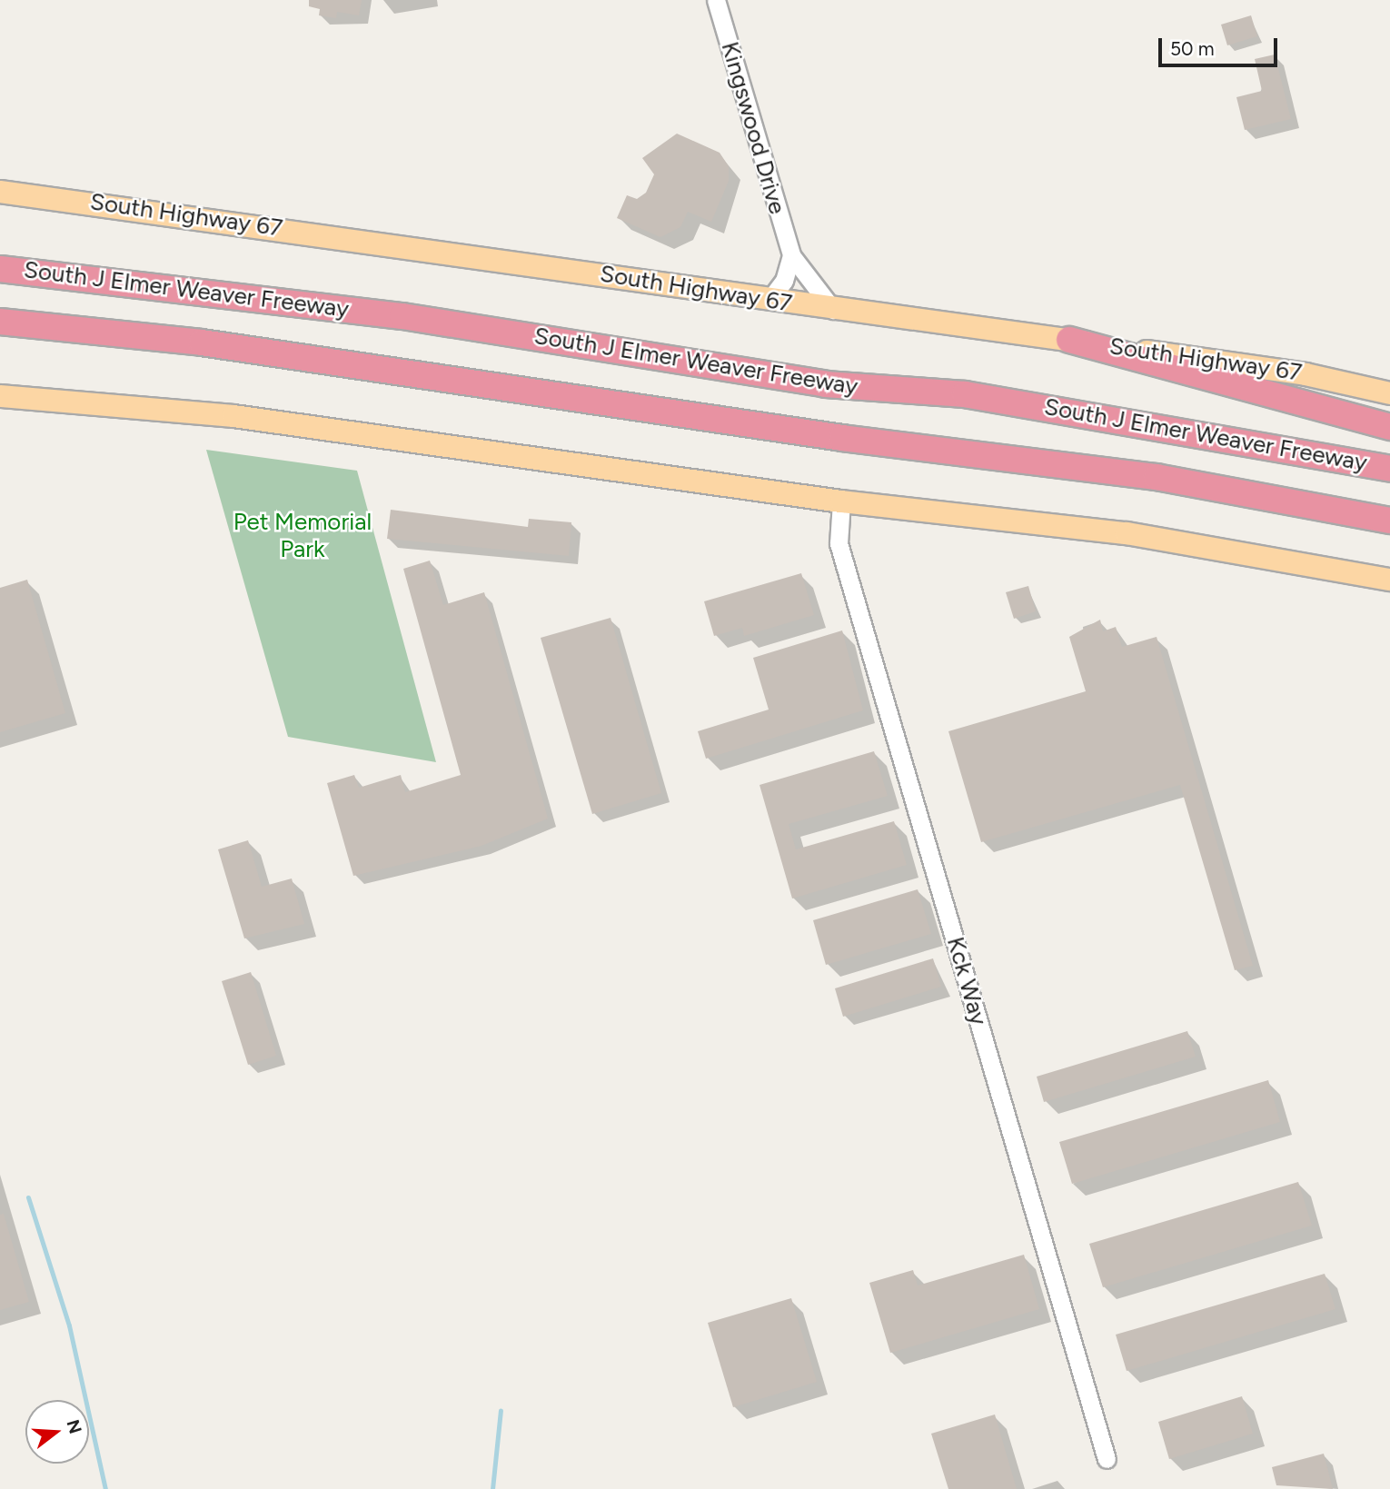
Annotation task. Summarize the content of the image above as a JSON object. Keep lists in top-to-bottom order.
{
  "streets": {
    "highway": ["South J Elmer Weaver Freeway"],
    "main road": ["South Highway 67"],
    "street": ["Kingswood Drive", "Kck Way"]
  },
  "crossings": [
    ["Kingswood Drive", "South Highway 67"]
  ],
  "parks": ["Pet Memorial Park"],
  "scale_bar": "50 m",
  "north": "right"
}
